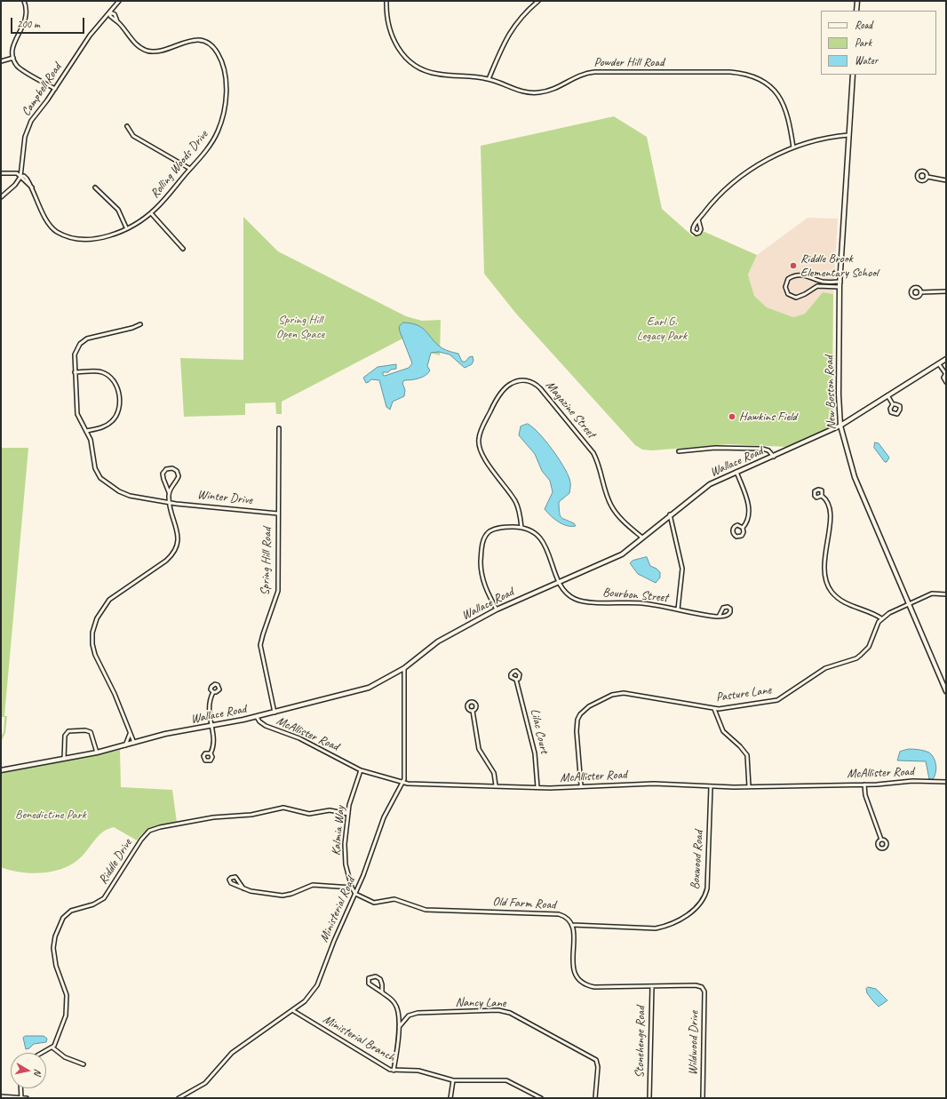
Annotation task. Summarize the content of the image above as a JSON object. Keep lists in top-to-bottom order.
{
  "streets": {
    "street": [
      "Powder Hill Road",
      "Campbell Road",
      "Rolling Woods Drive",
      "New Boston Road",
      "Magazine Street",
      "Wallace Road",
      "Winter Drive",
      "Spring Hill Road",
      "Bourbon Street",
      "Pasture Lane",
      "Lilac Court",
      "McAllister Road",
      "Kalmia Way",
      "Boxwood Road",
      "Riddle Drive",
      "Old Farm Road",
      "Ministerial Road",
      "Nancy Lane",
      "Ministerial Branch",
      "Stonehenge Road",
      "Wildwood Drive"
    ]
  },
  "crossings": [
    ["Campbell Road", "Rolling Woods Drive"],
    ["New Boston Road", "Wallace Road"],
    ["Magazine Street", "Wallace Road"],
    ["Magazine Street", "Bourbon Street"],
    ["Wallace Road", "Spring Hill Road"],
    ["Wallace Road", "Bourbon Street"],
    ["Wallace Road", "McAllister Road"],
    ["Wallace Road", "Ministerial Road"],
    ["Winter Drive", "Spring Hill Road"],
    ["Pasture Lane", "McAllister Road"],
    ["Lilac Court", "McAllister Road"],
    ["McAllister Road", "Kalmia Way"],
    ["McAllister Road", "Boxwood Road"],
    ["McAllister Road", "Ministerial Road"],
    ["Kalmia Way", "Riddle Drive"],
    ["Kalmia Way", "Old Farm Road"],
    ["Kalmia Way", "Ministerial Road"],
    ["Boxwood Road", "Old Farm Road"],
    ["Old Farm Road", "Ministerial Road"],
    ["Ministerial Road", "Ministerial Branch"],
    ["Stonehenge Road", "Wildwood Drive"]
  ],
  "parks": ["Spring Hill Open Space", "Earl G. Legacy Park", "Benedictine Park"],
  "places": ["Riddle Brook Elementary School", "Hawkins Field"],
  "legend": ["Road", "Park", "Water"],
  "scale_bar": "200 m",
  "north": "right"
}
